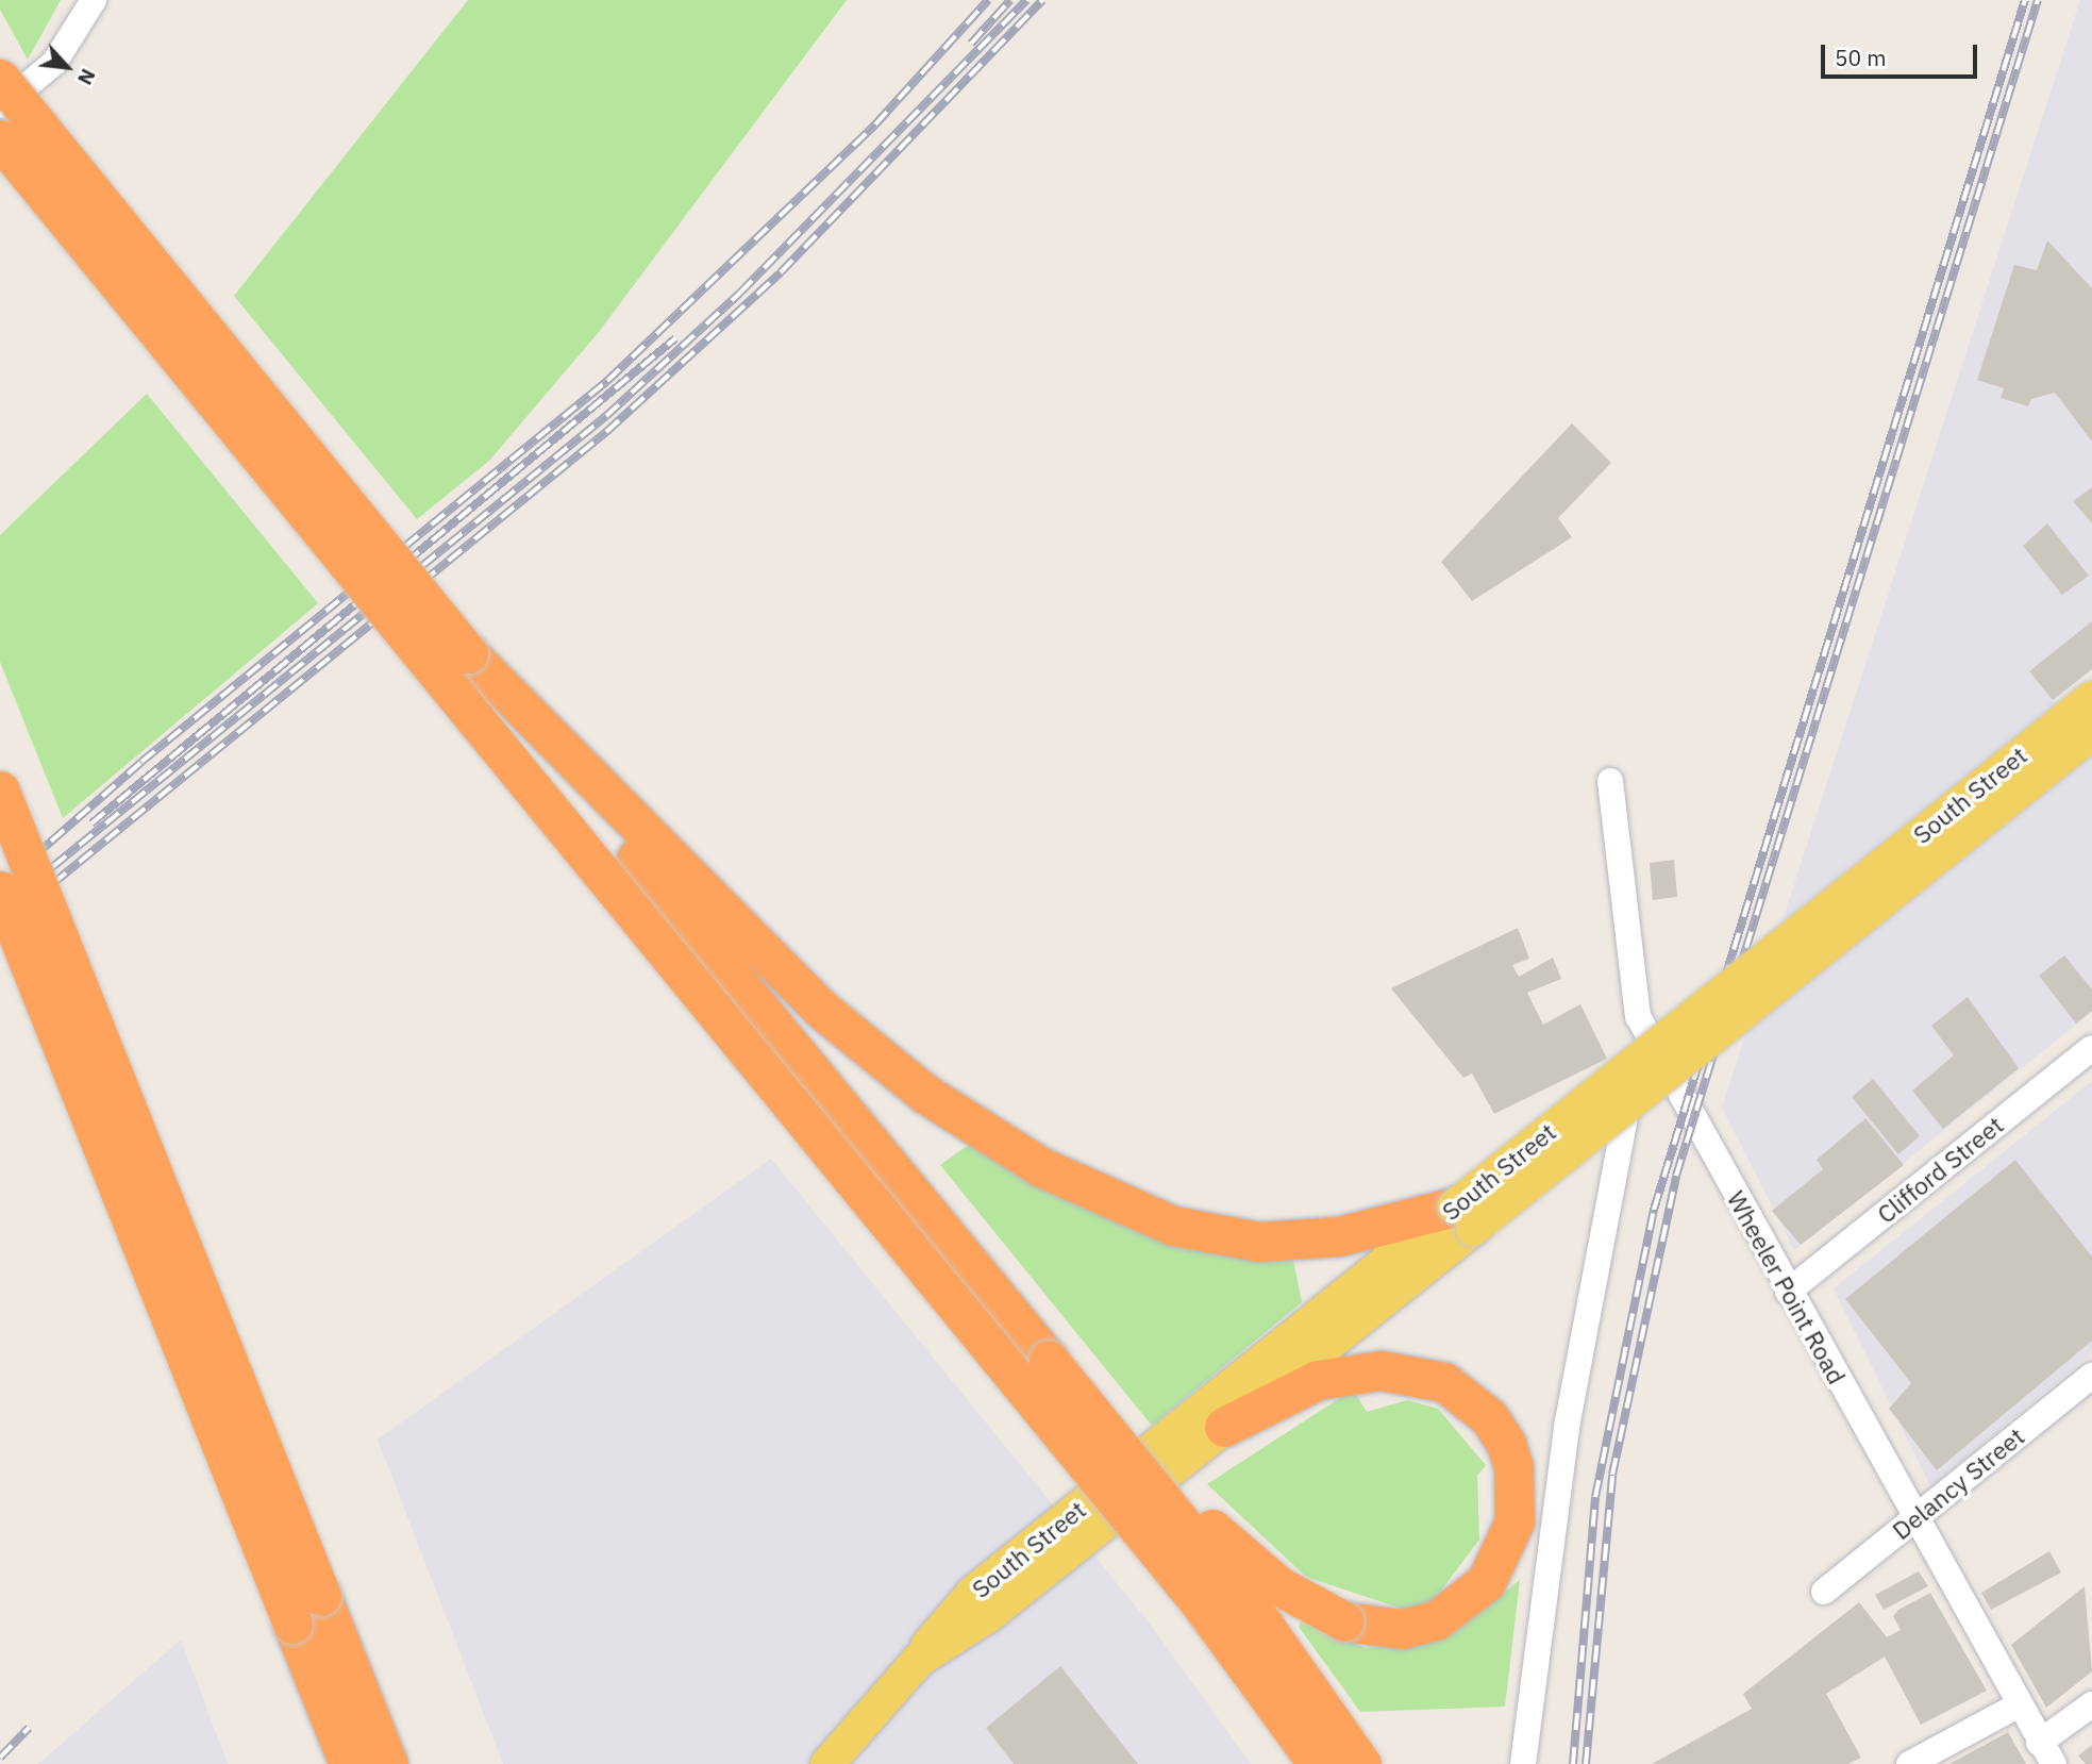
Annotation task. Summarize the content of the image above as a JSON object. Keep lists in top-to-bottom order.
{
  "streets": {
    "main road": ["South Street"],
    "street": ["Clifford Street", "Wheeler Point Road", "Delancy Street"]
  },
  "crossings": [
    ["Clifford Street", "Wheeler Point Road"],
    ["Wheeler Point Road", "Delancy Street"]
  ],
  "scale_bar": "50 m",
  "north": "bottom right"
}
